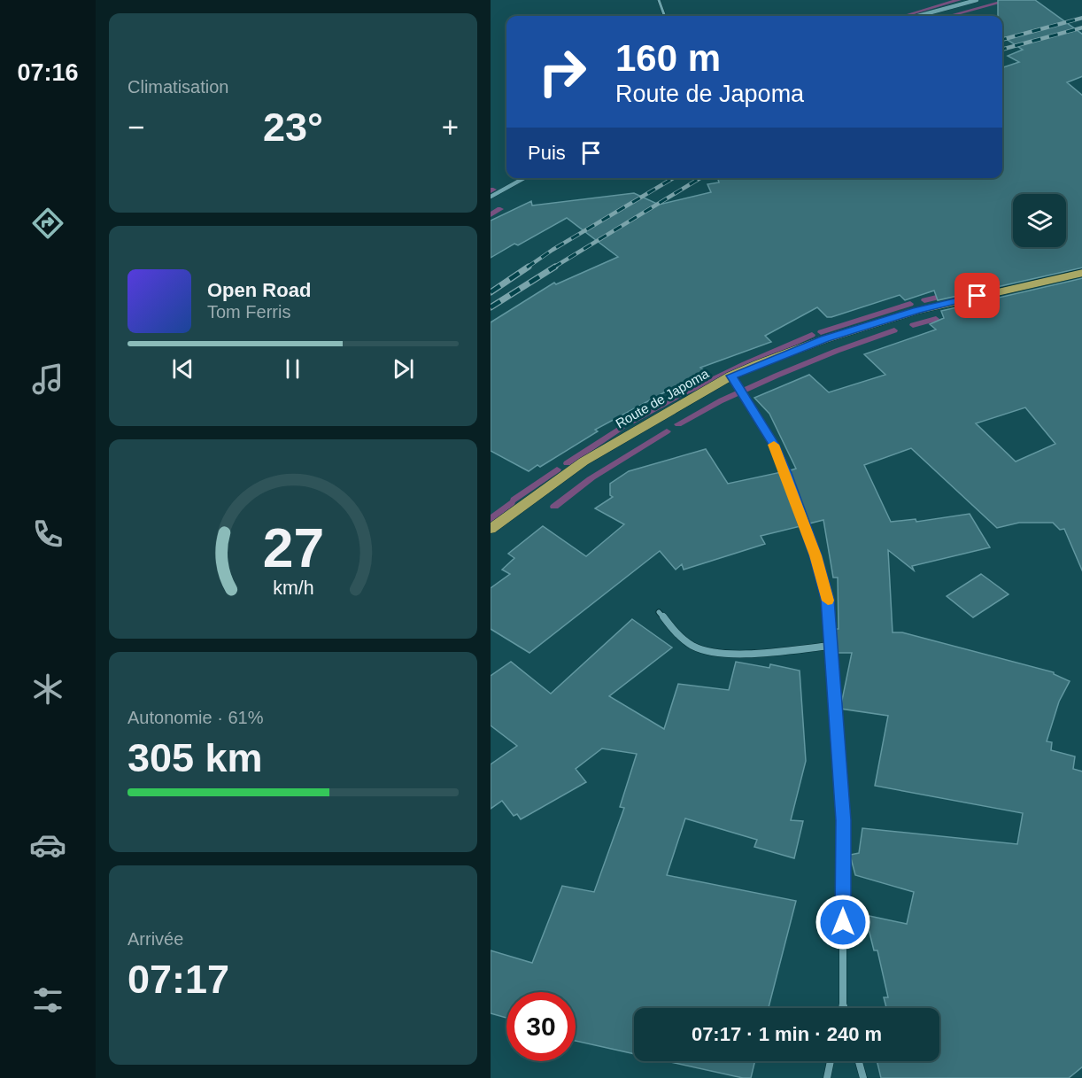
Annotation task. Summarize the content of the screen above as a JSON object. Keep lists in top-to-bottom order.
{
  "streets": {
    "main road": ["Route de Japoma"]
  },
  "page": {
    "tabs": "07:16",
    "tile": [
      "Climatisation",
      ["Autonomie · 61%", "305 km"],
      ["Arrivée", "07:17"]
    ],
    "turn": ["160 m", "Route de Japoma"],
    "heat": ["−", "23°", "+"],
    "then": "Puis",
    "song": ["Open Road", "Tom Ferris"],
    "limit": "30",
    "trip": "07:17 · 1 min · 240 m",
    "gauge": ["27", "km/h"]
  }
}
